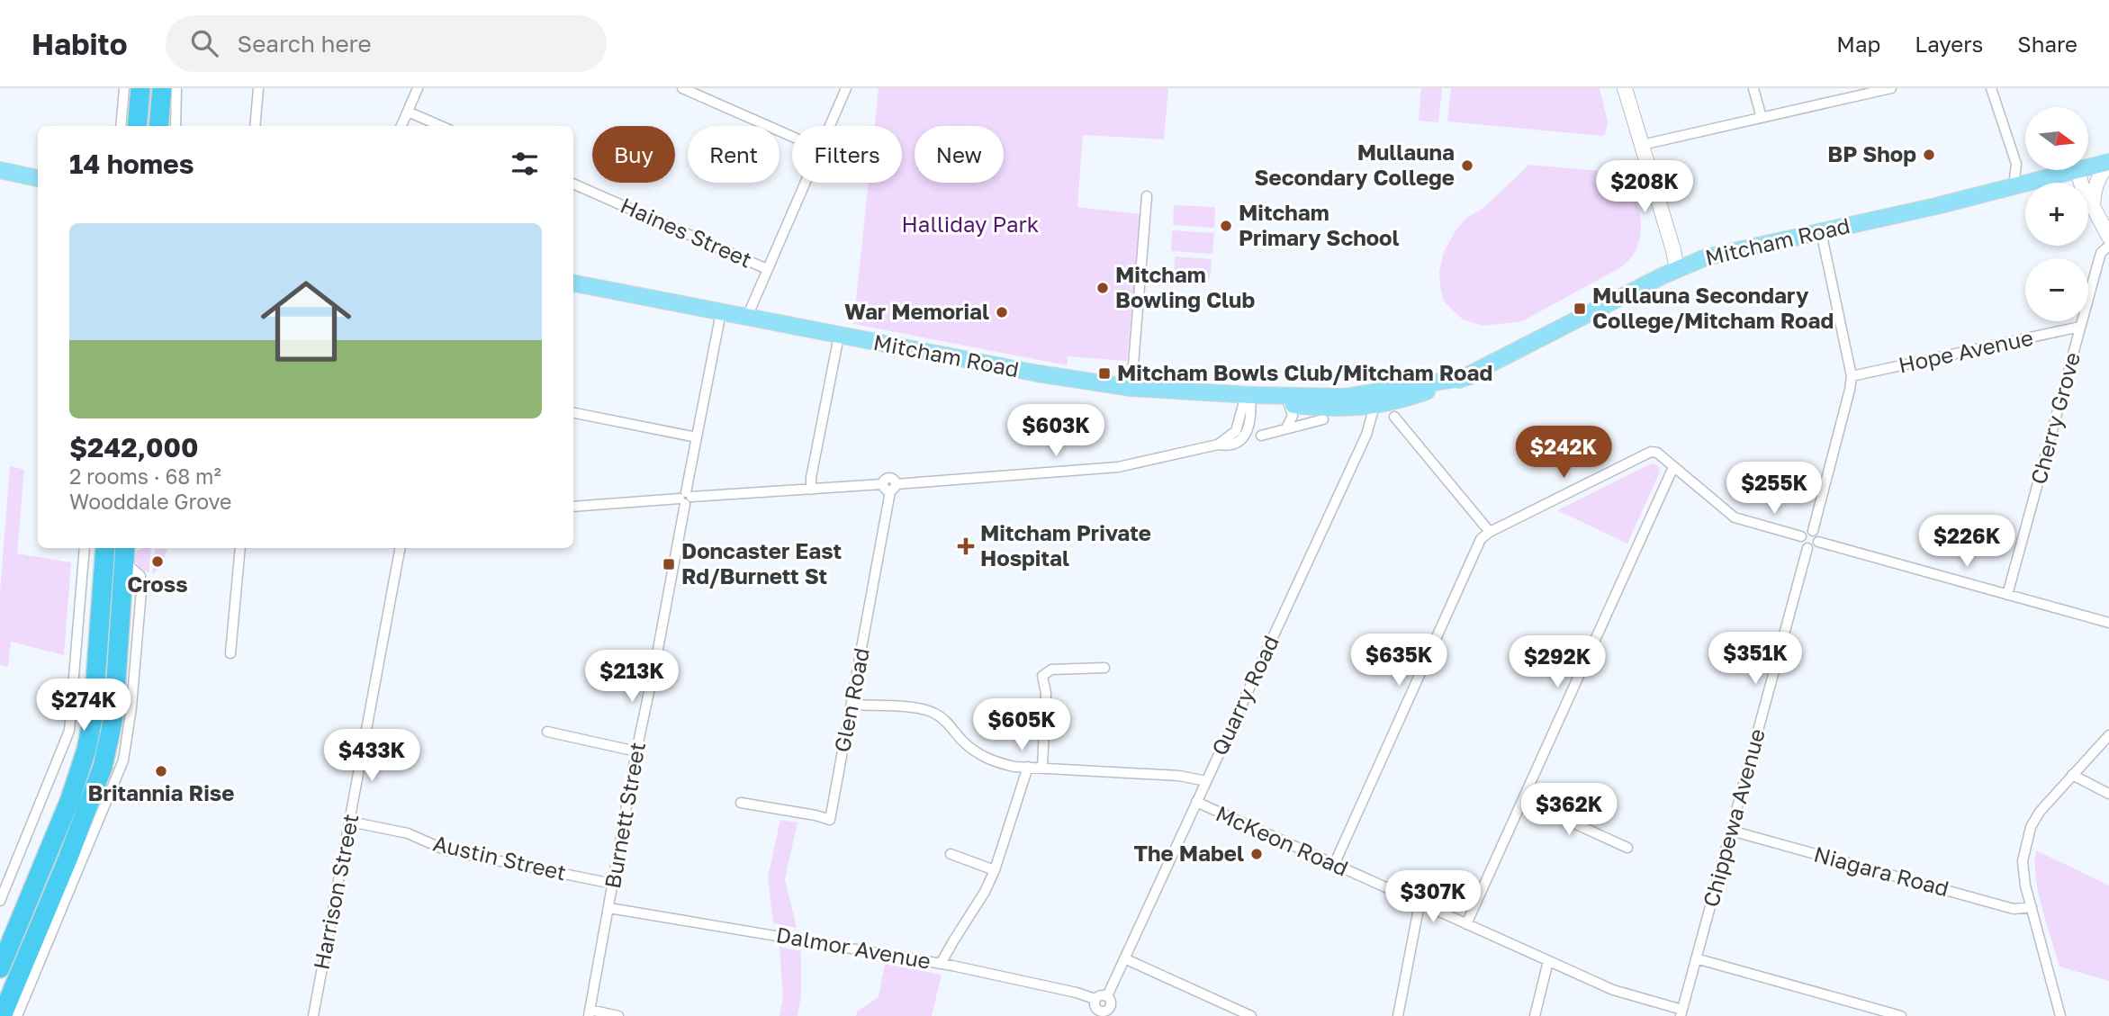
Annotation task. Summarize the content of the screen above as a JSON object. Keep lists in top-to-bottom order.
{
  "streets": {
    "main road": ["Mitcham Road"],
    "street": [
      "Haines Street",
      "Hope Avenue",
      "Cherry Grove",
      "Quarry Road",
      "Glen Road",
      "Burnett Street",
      "Chippewa Avenue",
      "McKeon Road",
      "Austin Street",
      "Niagara Road",
      "Harrison Street",
      "Dalmor Avenue"
    ]
  },
  "crossings": [
    ["Mitcham Road", "Quarry Road"],
    ["Mitcham Road", "Burnett Street"],
    ["Hope Avenue", "Cherry Grove"],
    ["Quarry Road", "McKeon Road"],
    ["Quarry Road", "Dalmor Avenue"],
    ["Burnett Street", "Austin Street"],
    ["Burnett Street", "Dalmor Avenue"],
    ["Chippewa Avenue", "McKeon Road"],
    ["Chippewa Avenue", "Niagara Road"],
    ["Austin Street", "Harrison Street"]
  ],
  "parks": ["Halliday Park"],
  "places": {
    "other": [
      "BP Shop",
      "Mullauna Secondary College",
      "Mitcham Primary School",
      "Mitcham Bowling Club",
      "War Memorial",
      "Cross",
      "Britannia Rise",
      "The Mabel"
    ],
    "transit": ["Mullauna Secondary College/Mitcham Road", "Mitcham Bowls Club/Mitcham Road", "Doncaster East Rd/Burnett St"],
    "health": ["Mitcham Private Hospital"]
  },
  "north": "right",
  "page": {
    "header": "Habito",
    "search": "Search here",
    "nav": ["Map", "Layers", "Share"],
    "map_buttons": ["+", "−"],
    "chip": [
      "Buy",
      "Rent",
      "Filters",
      "New"
    ],
    "heading": "14 homes",
    "price": [
      "$208K",
      "$603K",
      "$242K",
      "$255K",
      "$226K",
      "$351K",
      "$635K",
      "$292K",
      "$213K",
      "$274K",
      "$605K",
      "$433K",
      "$362K",
      "$307K"
    ],
    "list": [
      {
        "name": "$242,000",
        "note": "2 rooms · 68 m² · Wooddale Grove"
      }
    ]
  }
}
